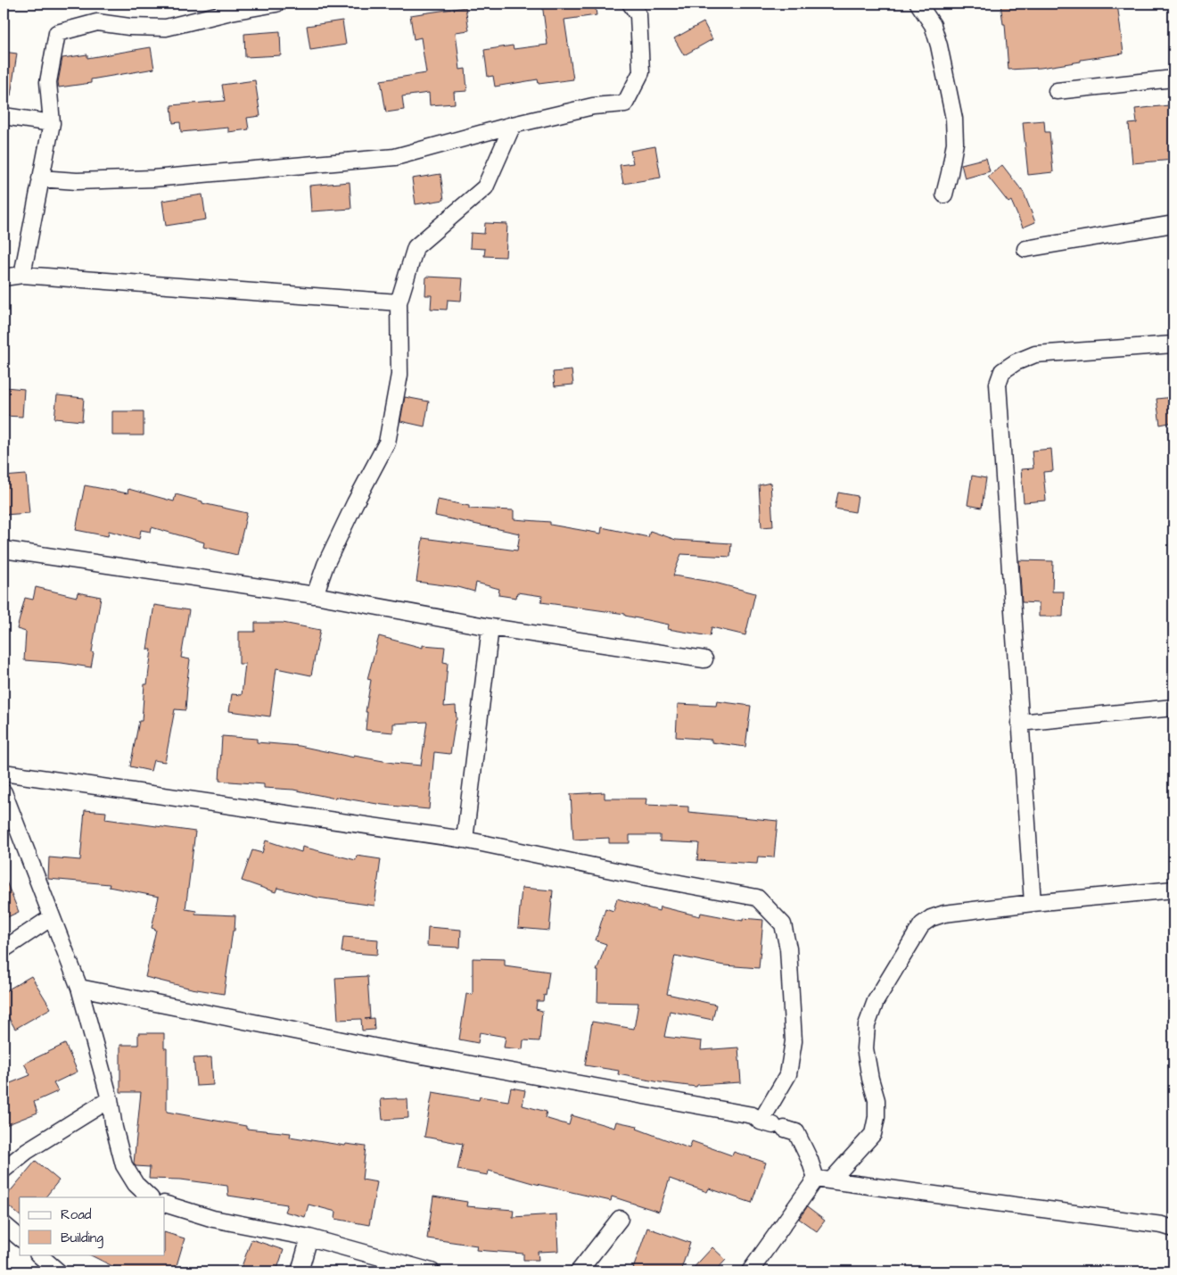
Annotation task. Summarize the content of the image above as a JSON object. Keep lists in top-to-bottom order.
{
  "legend": ["Road", "Building"]
}
